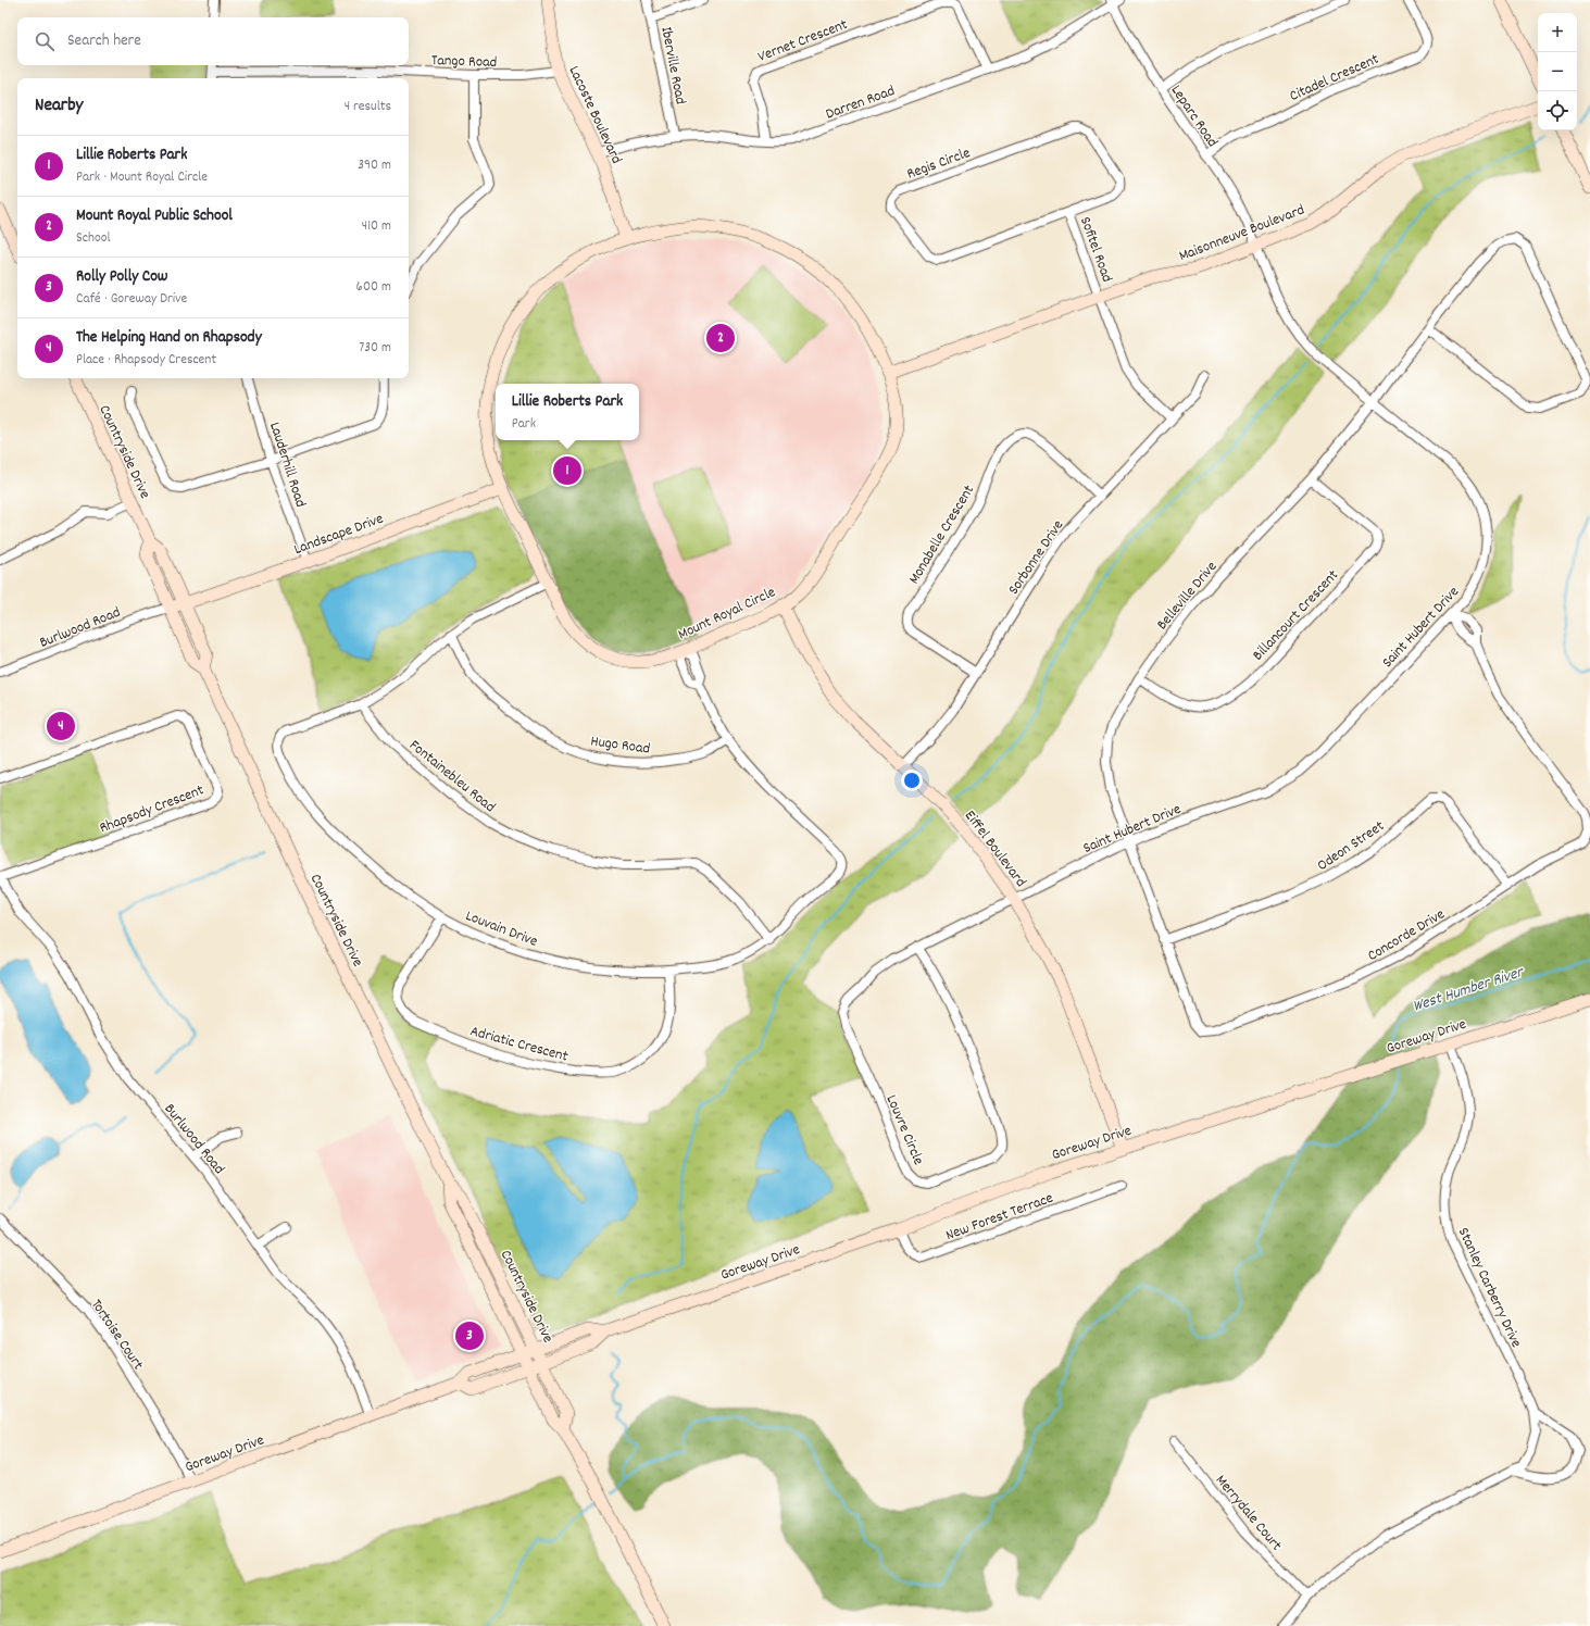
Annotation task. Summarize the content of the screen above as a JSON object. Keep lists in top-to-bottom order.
{
  "streets": {
    "street": [
      "Vernet Crescent",
      "Tango Road",
      "Iberville Road",
      "Citadel Crescent",
      "Darren Road",
      "Lacoste Boulevard",
      "Leparc Road",
      "Regis Circle",
      "Maisonneuve Boulevard",
      "Sofitel Road",
      "Countryside Drive",
      "Lauderhill Road",
      "Landscape Drive",
      "Monabelle Crescent",
      "Sorbonne Drive",
      "Belleville Drive",
      "Mount Royal Circle",
      "Billancourt Crescent",
      "Burlwood Road",
      "Saint Hubert Drive",
      "Hugo Road",
      "Fontainebleu Road",
      "Rhapsody Crescent",
      "Odeon Street",
      "Eiffel Boulevard",
      "Louvain Drive",
      "Concorde Drive",
      "Goreway Drive",
      "Adriatic Crescent",
      "Louvre Circle",
      "New Forest Terrace",
      "Stanley Carberry Drive",
      "Tortoise Court",
      "Merrydale Court"
    ]
  },
  "crossings": [
    ["Vernet Crescent", "Darren Road"],
    ["Tango Road", "Lacoste Boulevard"],
    ["Iberville Road", "Darren Road"],
    ["Citadel Crescent", "Leparc Road"],
    ["Darren Road", "Lacoste Boulevard"],
    ["Darren Road", "Leparc Road"],
    ["Lacoste Boulevard", "Mount Royal Circle"],
    ["Leparc Road", "Maisonneuve Boulevard"],
    ["Leparc Road", "Saint Hubert Drive"],
    ["Regis Circle", "Sofitel Road"],
    ["Maisonneuve Boulevard", "Sofitel Road"],
    ["Maisonneuve Boulevard", "Mount Royal Circle"],
    ["Maisonneuve Boulevard", "Saint Hubert Drive"],
    ["Sofitel Road", "Sorbonne Drive"],
    ["Countryside Drive", "Landscape Drive"],
    ["Countryside Drive", "Burlwood Road"],
    ["Countryside Drive", "Goreway Drive"],
    ["Lauderhill Road", "Landscape Drive"],
    ["Landscape Drive", "Mount Royal Circle"],
    ["Landscape Drive", "Burlwood Road"],
    ["Monabelle Crescent", "Sorbonne Drive"],
    ["Sorbonne Drive", "Eiffel Boulevard"],
    ["Belleville Drive", "Billancourt Crescent"],
    ["Belleville Drive", "Saint Hubert Drive"],
    ["Belleville Drive", "Concorde Drive"],
    ["Mount Royal Circle", "Eiffel Boulevard"],
    ["Mount Royal Circle", "Louvain Drive"],
    ["Burlwood Road", "Rhapsody Crescent"],
    ["Burlwood Road", "Goreway Drive"],
    ["Saint Hubert Drive", "Eiffel Boulevard"],
    ["Saint Hubert Drive", "Concorde Drive"],
    ["Saint Hubert Drive", "Louvre Circle"],
    ["Hugo Road", "Louvain Drive"],
    ["Fontainebleu Road", "Louvain Drive"],
    ["Odeon Street", "Concorde Drive"],
    ["Eiffel Boulevard", "Goreway Drive"],
    ["Eiffel Boulevard", "Louvre Circle"],
    ["Louvain Drive", "Adriatic Crescent"],
    ["Goreway Drive", "New Forest Terrace"],
    ["Goreway Drive", "Stanley Carberry Drive"],
    ["Goreway Drive", "Tortoise Court"],
    ["Stanley Carberry Drive", "Merrydale Court"]
  ],
  "water": ["West Humber River"],
  "page": {
    "map_buttons": ["+", "−"],
    "search": "Search here",
    "heading": ["Nearby", "4 results"],
    "list": [
      {
        "mark": "1",
        "name": "Lillie Roberts Park",
        "note": "Park · Mount Royal Circle",
        "value": "390 m"
      },
      {
        "mark": "2",
        "name": "Mount Royal Public School",
        "note": "School",
        "value": "410 m"
      },
      {
        "mark": "3",
        "name": "Rolly Polly Cow",
        "note": "Café · Goreway Drive",
        "value": "600 m"
      },
      {
        "mark": "4",
        "name": "The Helping Hand on Rhapsody",
        "note": "Place · Rhapsody Crescent",
        "value": "730 m"
      }
    ],
    "pins": [
      "2",
      "1",
      "4",
      "3"
    ],
    "popup": ["Lillie Roberts Park", "Park"]
  }
}
